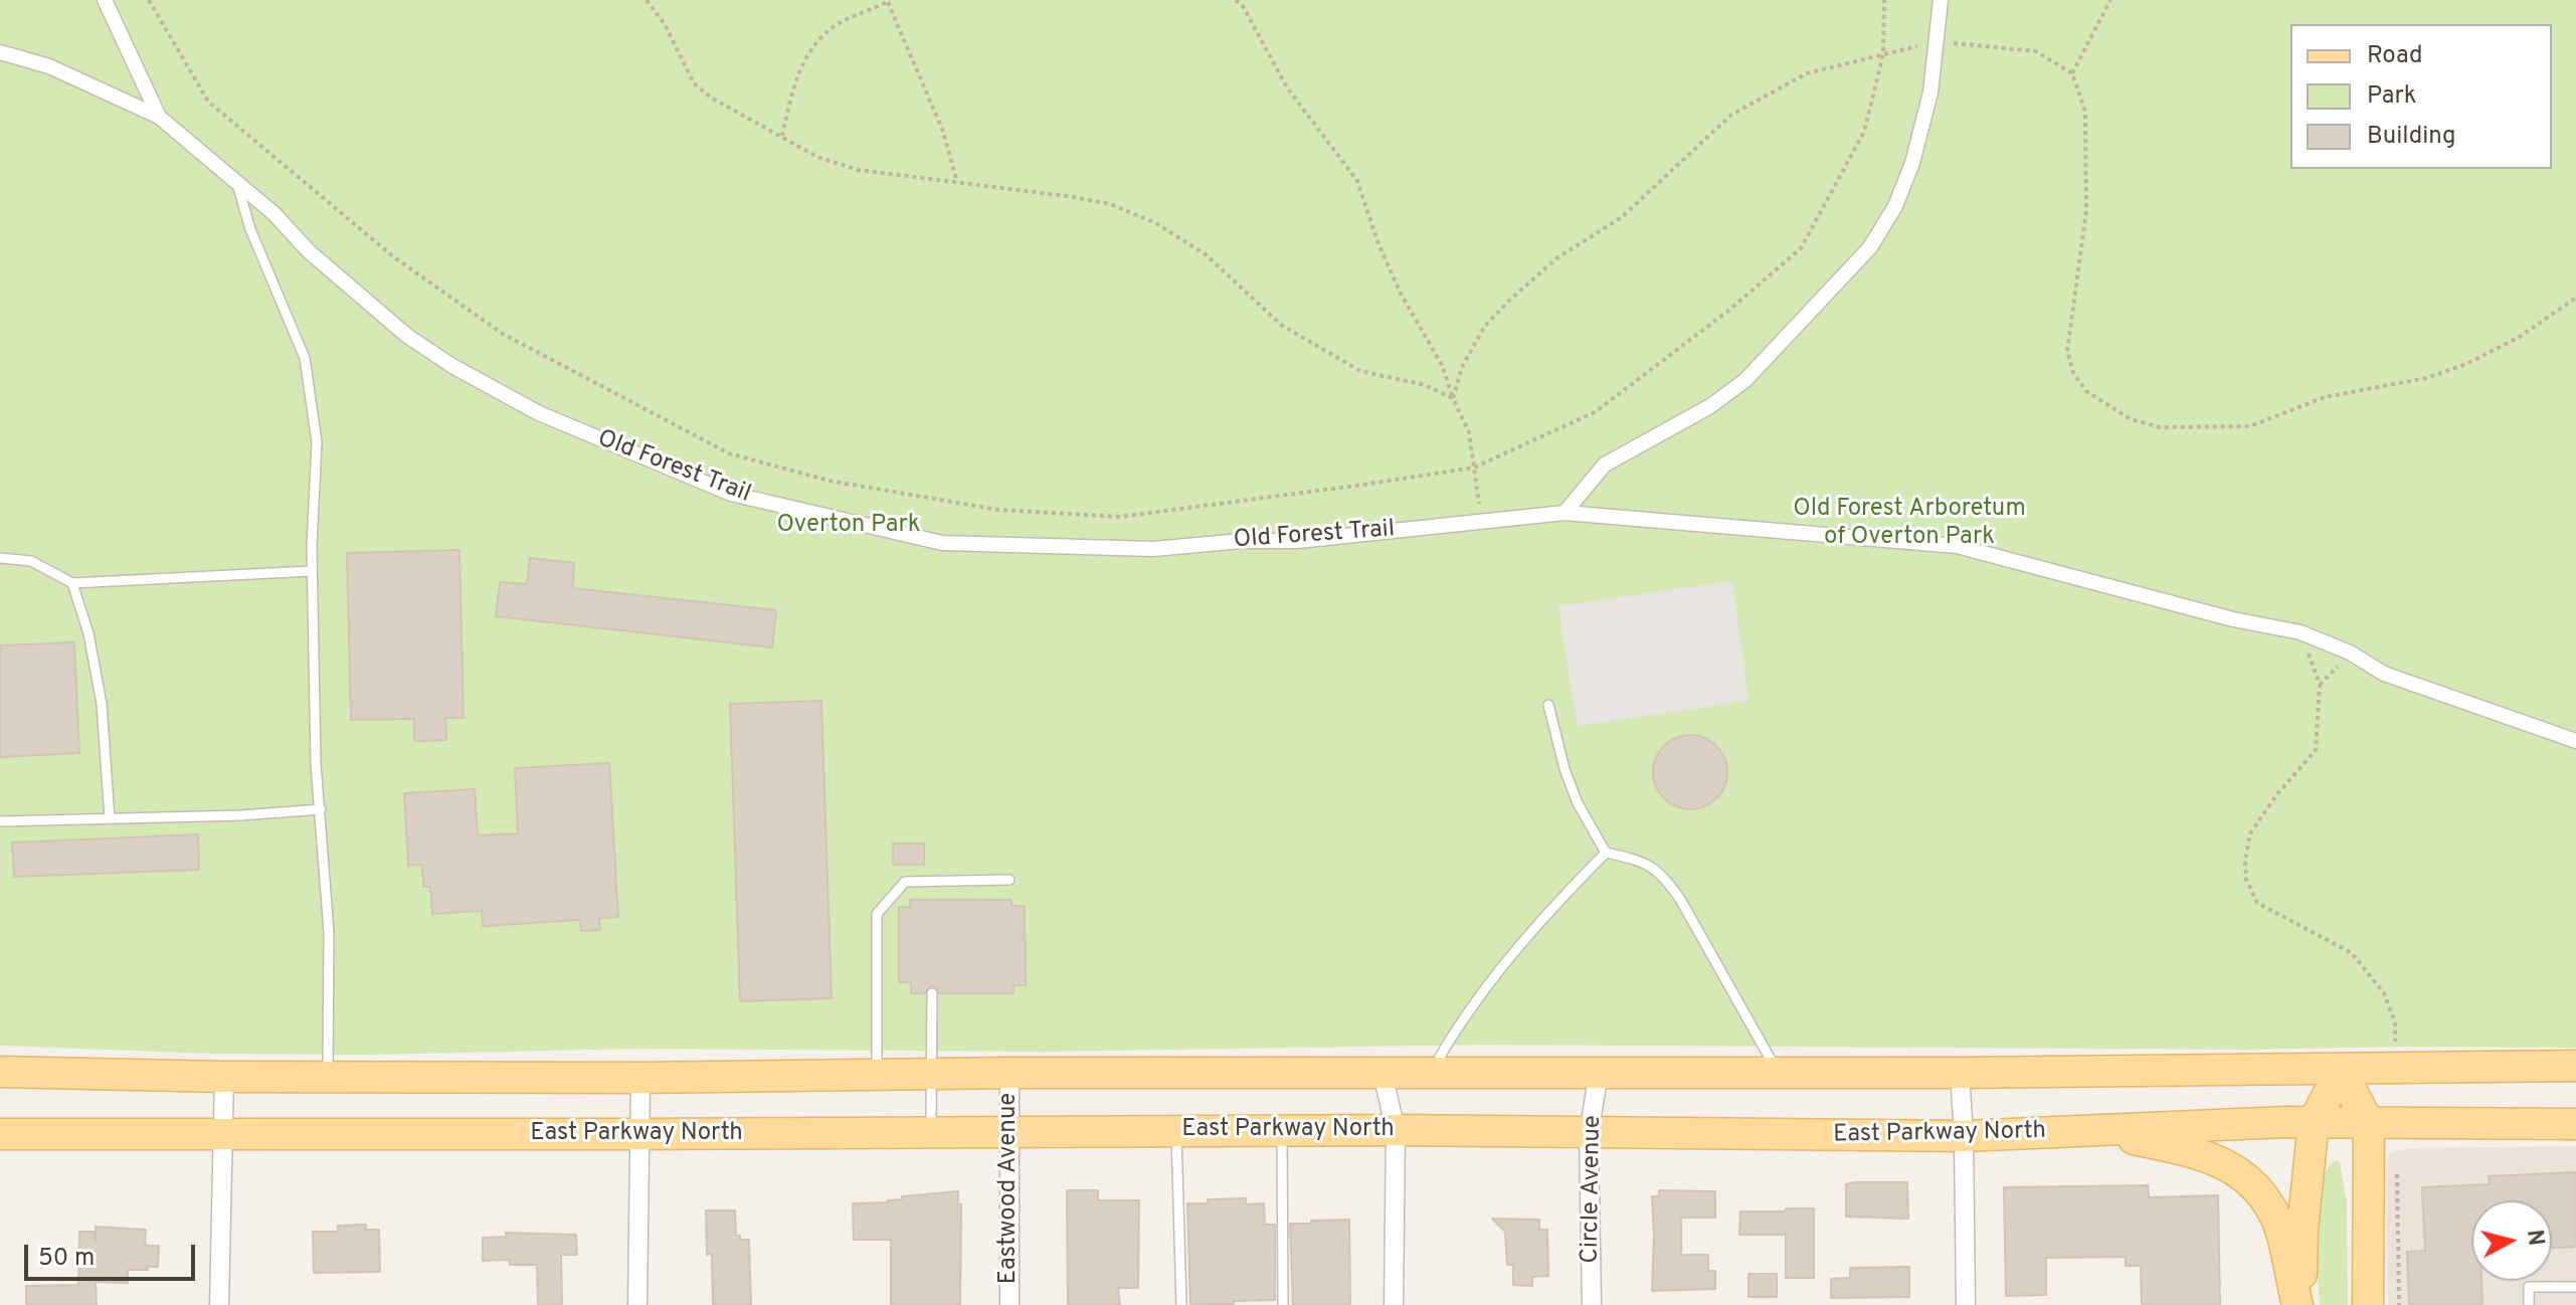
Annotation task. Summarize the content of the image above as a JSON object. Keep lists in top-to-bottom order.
{
  "streets": {
    "main road": ["East Parkway North"],
    "street": ["Old Forest Trail", "Eastwood Avenue", "Circle Avenue"]
  },
  "crossings": [
    ["East Parkway North", "Eastwood Avenue"],
    ["East Parkway North", "Circle Avenue"]
  ],
  "parks": ["Old Forest Arboretum of Overton Park", "Overton Park"],
  "legend": ["Road", "Park", "Building"],
  "scale_bar": "50 m",
  "north": "right"
}
